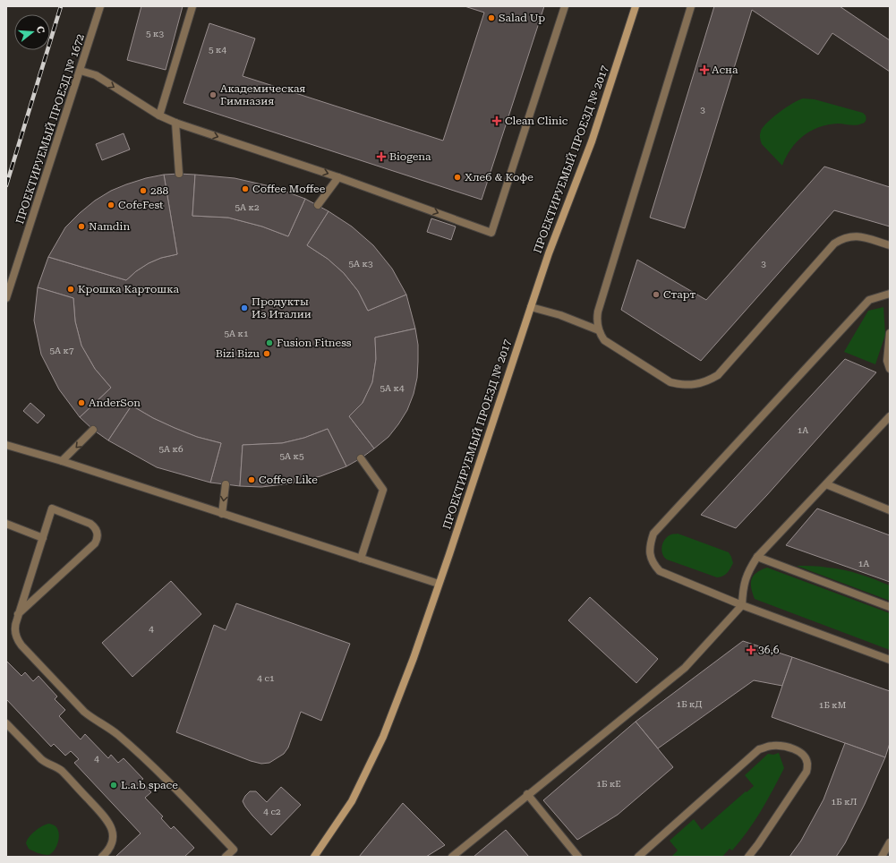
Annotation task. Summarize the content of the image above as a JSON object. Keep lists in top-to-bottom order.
{
  "streets": {
    "street": ["ПРОЕКТИРУЕМЫЙ ПРОЕЗД № 1672", "ПРОЕКТИРУЕМЫЙ ПРОЕЗД № 2017"]
  },
  "places": {
    "other": [
      "Salad Up",
      "Академическая Гимназия",
      "Хлеб & Кофе",
      "Coffee Moffee",
      "288",
      "CofeFest",
      "Namdin",
      "Крошка Картошка",
      "Старт",
      "Продукты Из Италии",
      "Fusion Fitness",
      "Bizi Bizu",
      "AnderSon",
      "Coffee Like",
      "L.a.b space"
    ],
    "health": [
      "Асна",
      "Clean Clinic",
      "Biogena",
      "36,6"
    ]
  },
  "house_numbers": [
    "5 к3",
    "5 к4",
    "3",
    "5А к2",
    "5А к3",
    "3",
    "5А к1",
    "5А к7",
    "5А к4",
    "1А",
    "5А к6",
    "5А к5",
    "1А",
    "4",
    "4 с1",
    "1Б кД",
    "1Б кМ",
    "4",
    "1Б кЕ",
    "1Б кЛ",
    "4 с2"
  ],
  "north": "right"
}
